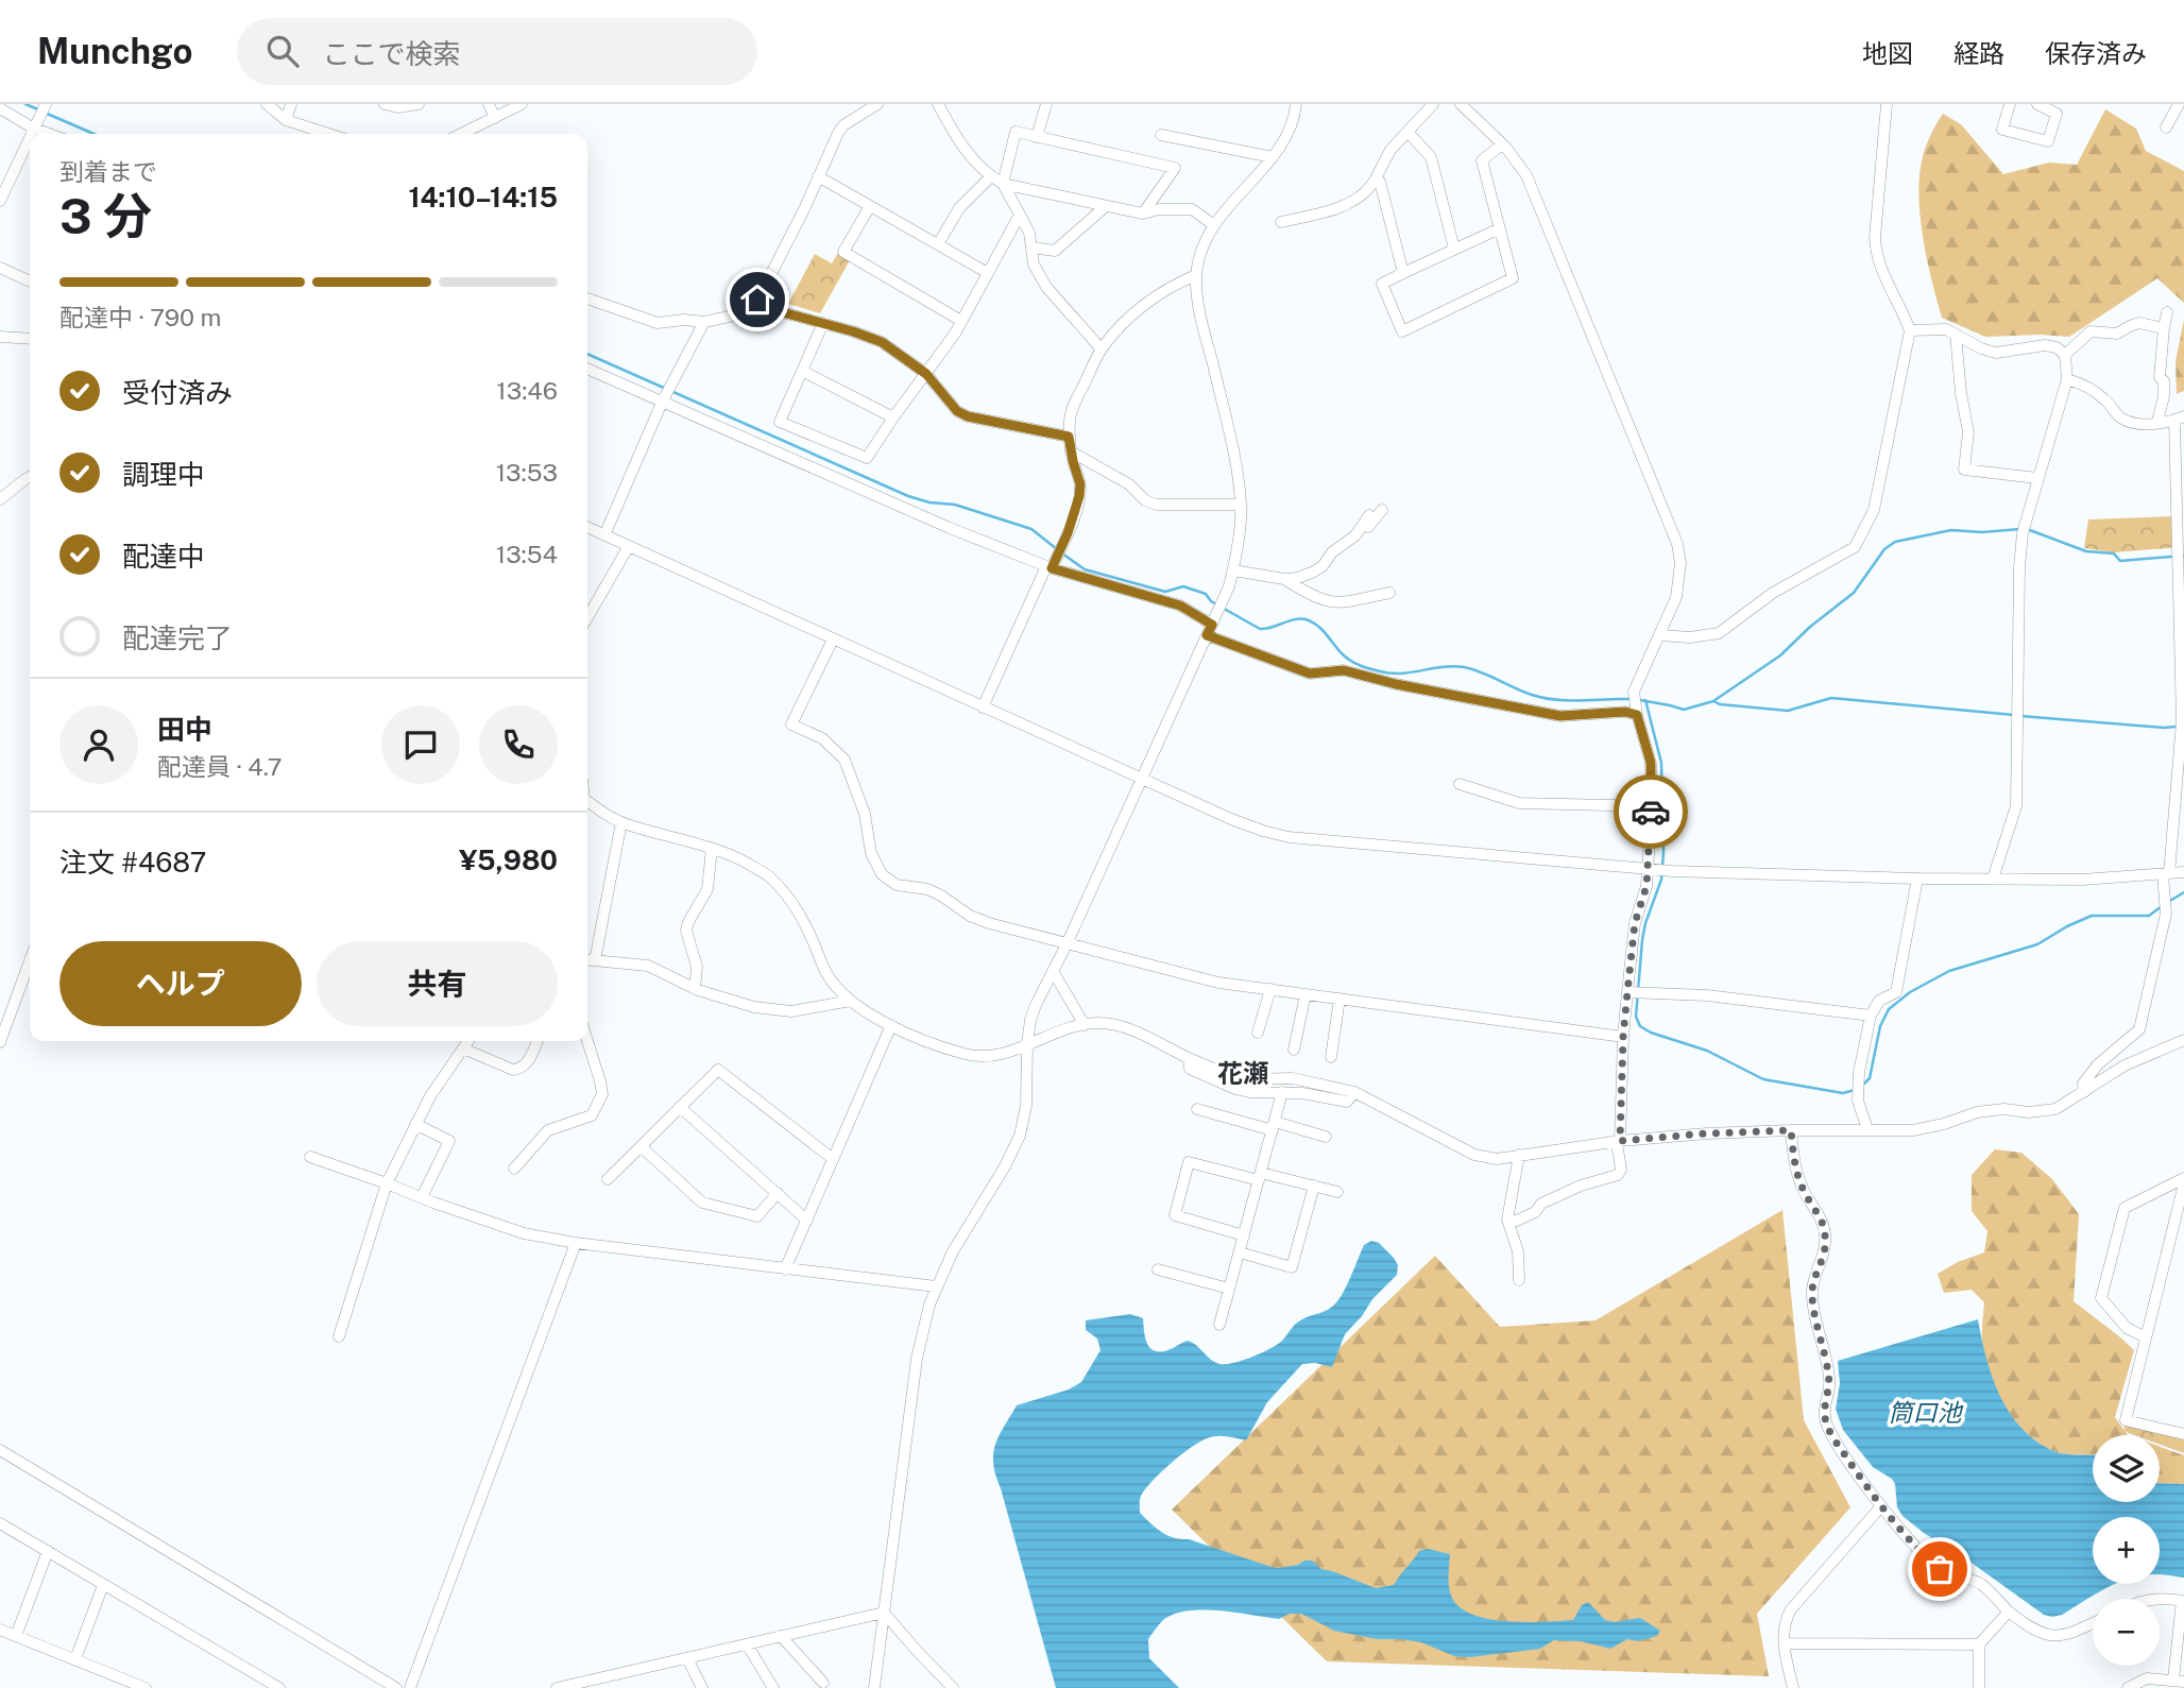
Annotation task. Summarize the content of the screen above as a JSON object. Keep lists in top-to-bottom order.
{
  "districts": ["花瀬"],
  "water": ["筒口池"],
  "page": {
    "header": "Munchgo",
    "search": "ここで検索",
    "nav": ["地図", "経路", "保存済み"],
    "heading": ["3 分", "到着まで", "14:10–14:15"],
    "panel": [
      "田中",
      "配達員 · 4.7",
      "注文 #4687",
      "¥5,980"
    ],
    "bar": "配達中 · 790 m",
    "list": [
      ["受付済み", "13:46"],
      ["調理中", "13:53"],
      ["配達中", "13:54"],
      "配達完了"
    ],
    "buttons": ["ヘルプ", "共有"],
    "map_buttons": ["+", "−"]
  }
}
